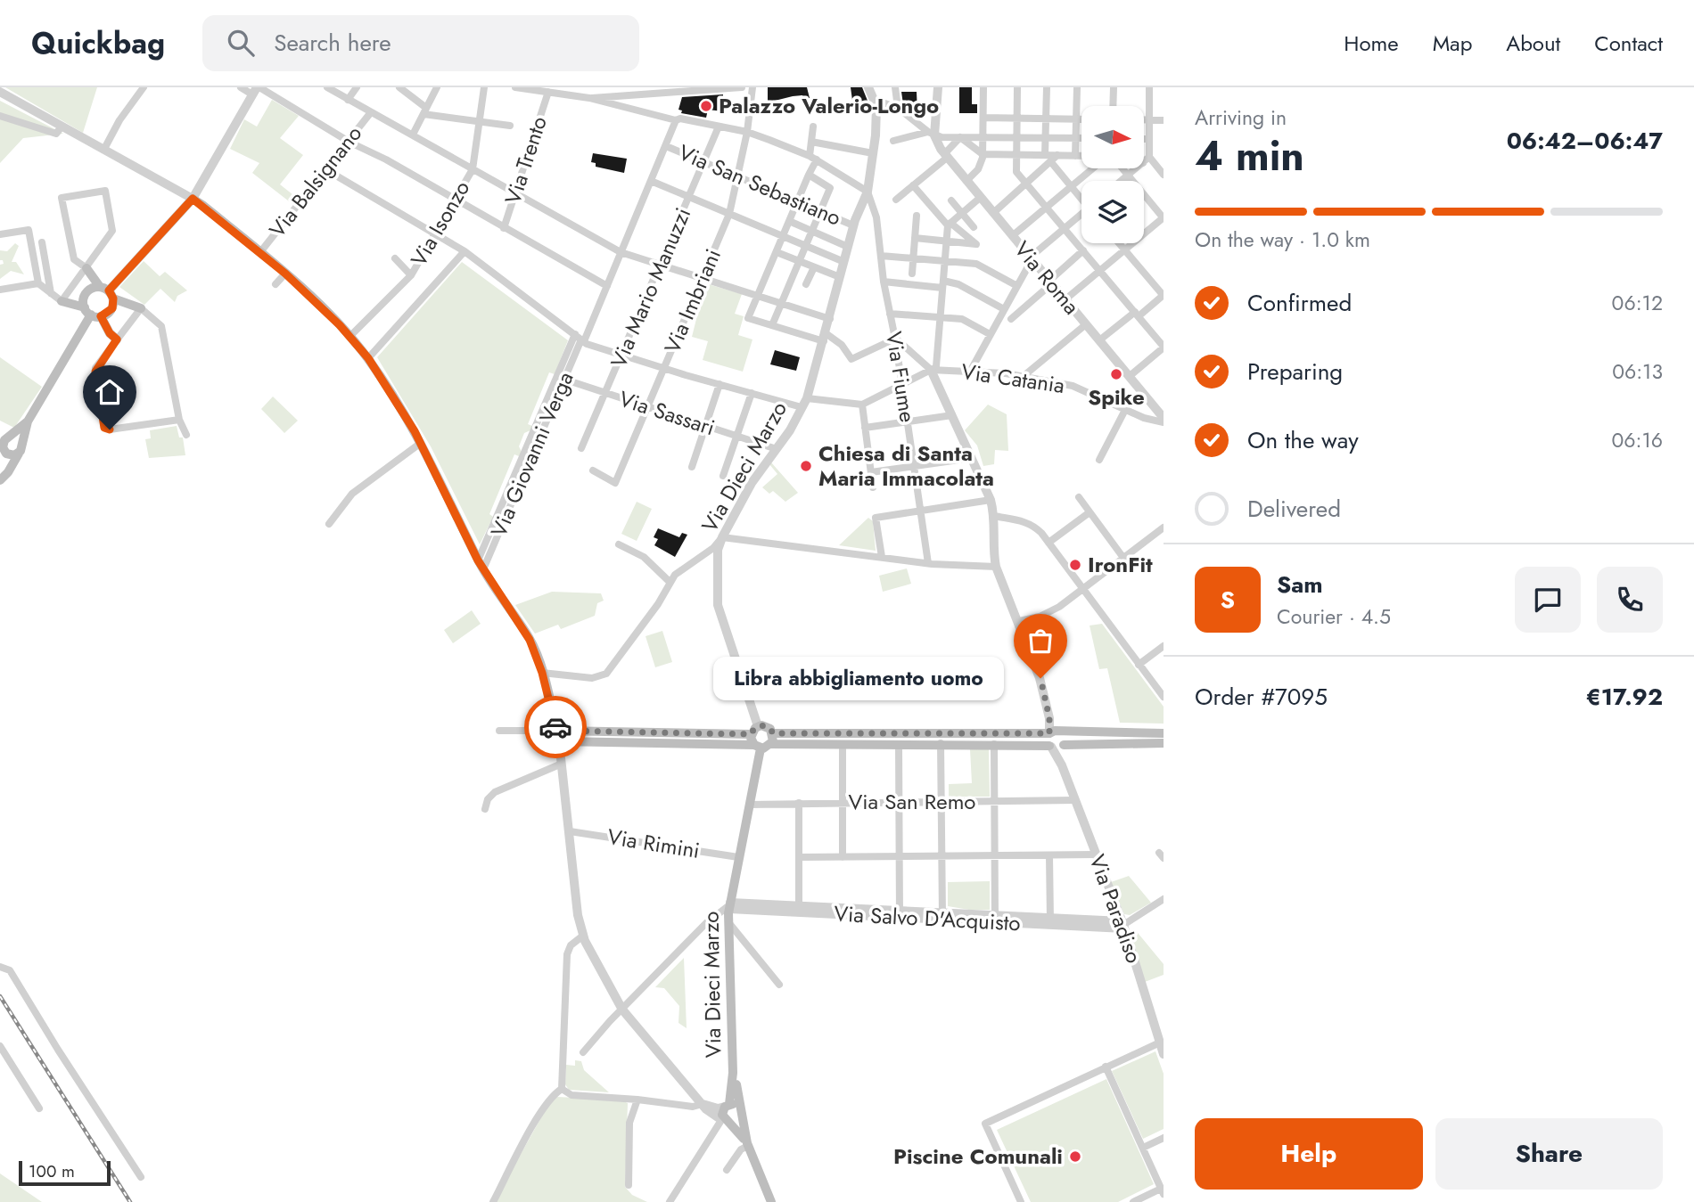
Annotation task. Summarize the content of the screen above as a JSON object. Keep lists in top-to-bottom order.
{
  "streets": {
    "main road": ["Via Dieci Marzo"],
    "street": [
      "Via Trento",
      "Via Balsignano",
      "Via San Sebastiano",
      "Via Isonzo",
      "Via Roma",
      "Via Mario Manuzzi",
      "Via Imbriani",
      "Via Fiume",
      "Via Catania",
      "Via Sassari",
      "Via Giovanni Verga",
      "Via San Remo",
      "Via Rimini",
      "Via Paradiso",
      "Via Salvo D'Acquisto"
    ]
  },
  "crossings": [
    ["Via San Sebastiano", "Via Mario Manuzzi"],
    ["Via San Sebastiano", "Via Imbriani"],
    ["Via San Sebastiano", "Via Giovanni Verga"],
    ["Via San Sebastiano", "Via Dieci Marzo"],
    ["Via Mario Manuzzi", "Via Sassari"],
    ["Via Imbriani", "Via Sassari"],
    ["Via Fiume", "Via Dieci Marzo"],
    ["Via Sassari", "Via Giovanni Verga"],
    ["Via Sassari", "Via Dieci Marzo"],
    ["Via Dieci Marzo", "Via San Remo"],
    ["Via Dieci Marzo", "Via Rimini"],
    ["Via Dieci Marzo", "Via Salvo D'Acquisto"],
    ["Via San Remo", "Via Paradiso"],
    ["Via Paradiso", "Via Salvo D'Acquisto"]
  ],
  "places": [
    "Palazzo Valerio-Longo",
    "Spike",
    "Chiesa di Santa Maria Immacolata",
    "IronFit",
    "Libra abbigliamento uomo",
    "Piscine Comunali"
  ],
  "scale_bar": "100 m",
  "north": "right",
  "page": {
    "header": "Quickbag",
    "search": "Search here",
    "nav": [
      "Home",
      "Map",
      "About",
      "Contact"
    ],
    "heading": ["4 min", "Arriving in", "06:42–06:47"],
    "panel": [
      "Sam",
      "Courier · 4.5",
      "Order #7095",
      "€17.92"
    ],
    "bar": "On the way · 1.0 km",
    "list": [
      ["Confirmed", "06:12"],
      ["Preparing", "06:13"],
      ["On the way", "06:16"],
      "Delivered"
    ],
    "round": "S",
    "bubble": "Libra abbigliamento uomo",
    "buttons": ["Help", "Share"],
    "scale": "100 m"
  }
}
